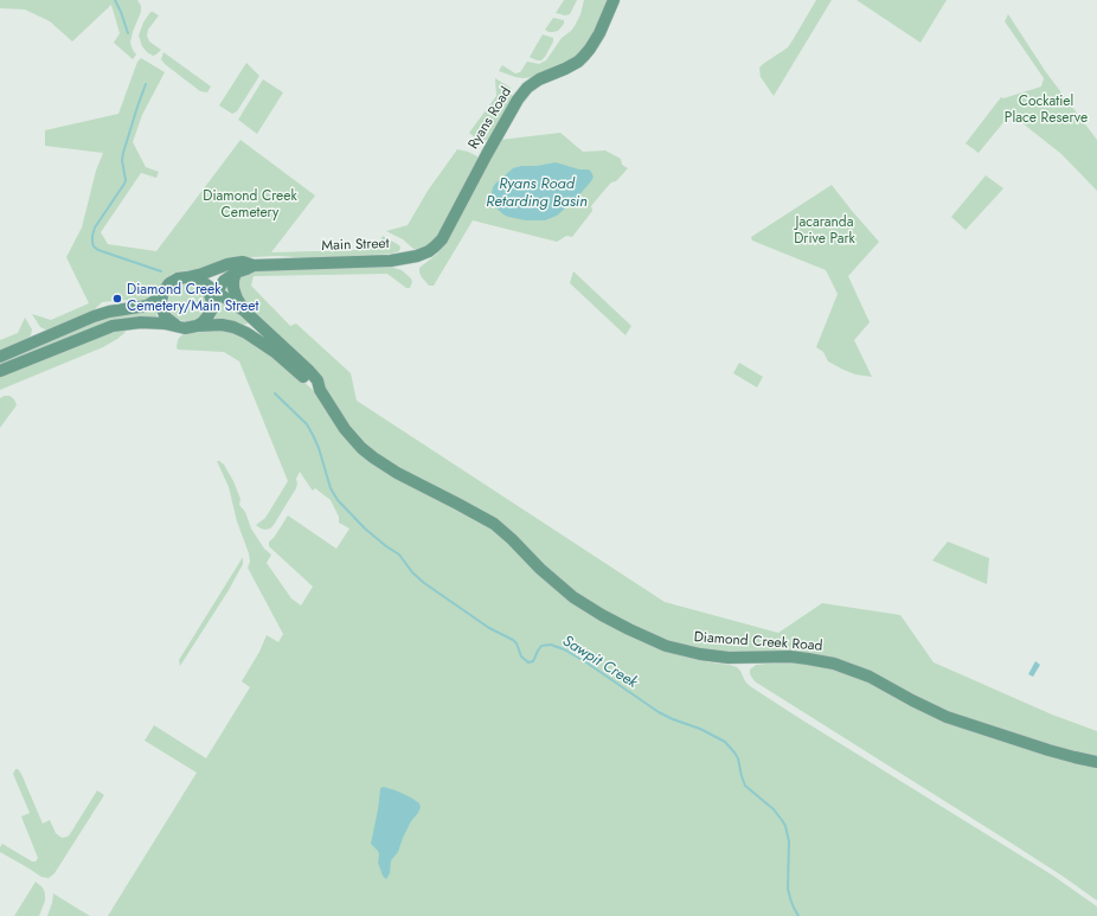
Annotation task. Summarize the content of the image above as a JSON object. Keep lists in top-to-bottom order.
{
  "streets": {
    "main road": ["Ryans Road", "Main Street", "Diamond Creek Road"]
  },
  "crossings": [
    ["Ryans Road", "Main Street"],
    ["Main Street", "Diamond Creek Road"]
  ],
  "water": ["Ryans Road Retarding Basin", "Sawpit Creek"],
  "parks": ["Cockatiel Place Reserve", "Diamond Creek Cemetery", "Jacaranda Drive Park"],
  "places": ["Diamond Creek Cemetery/Main Street"]
}
